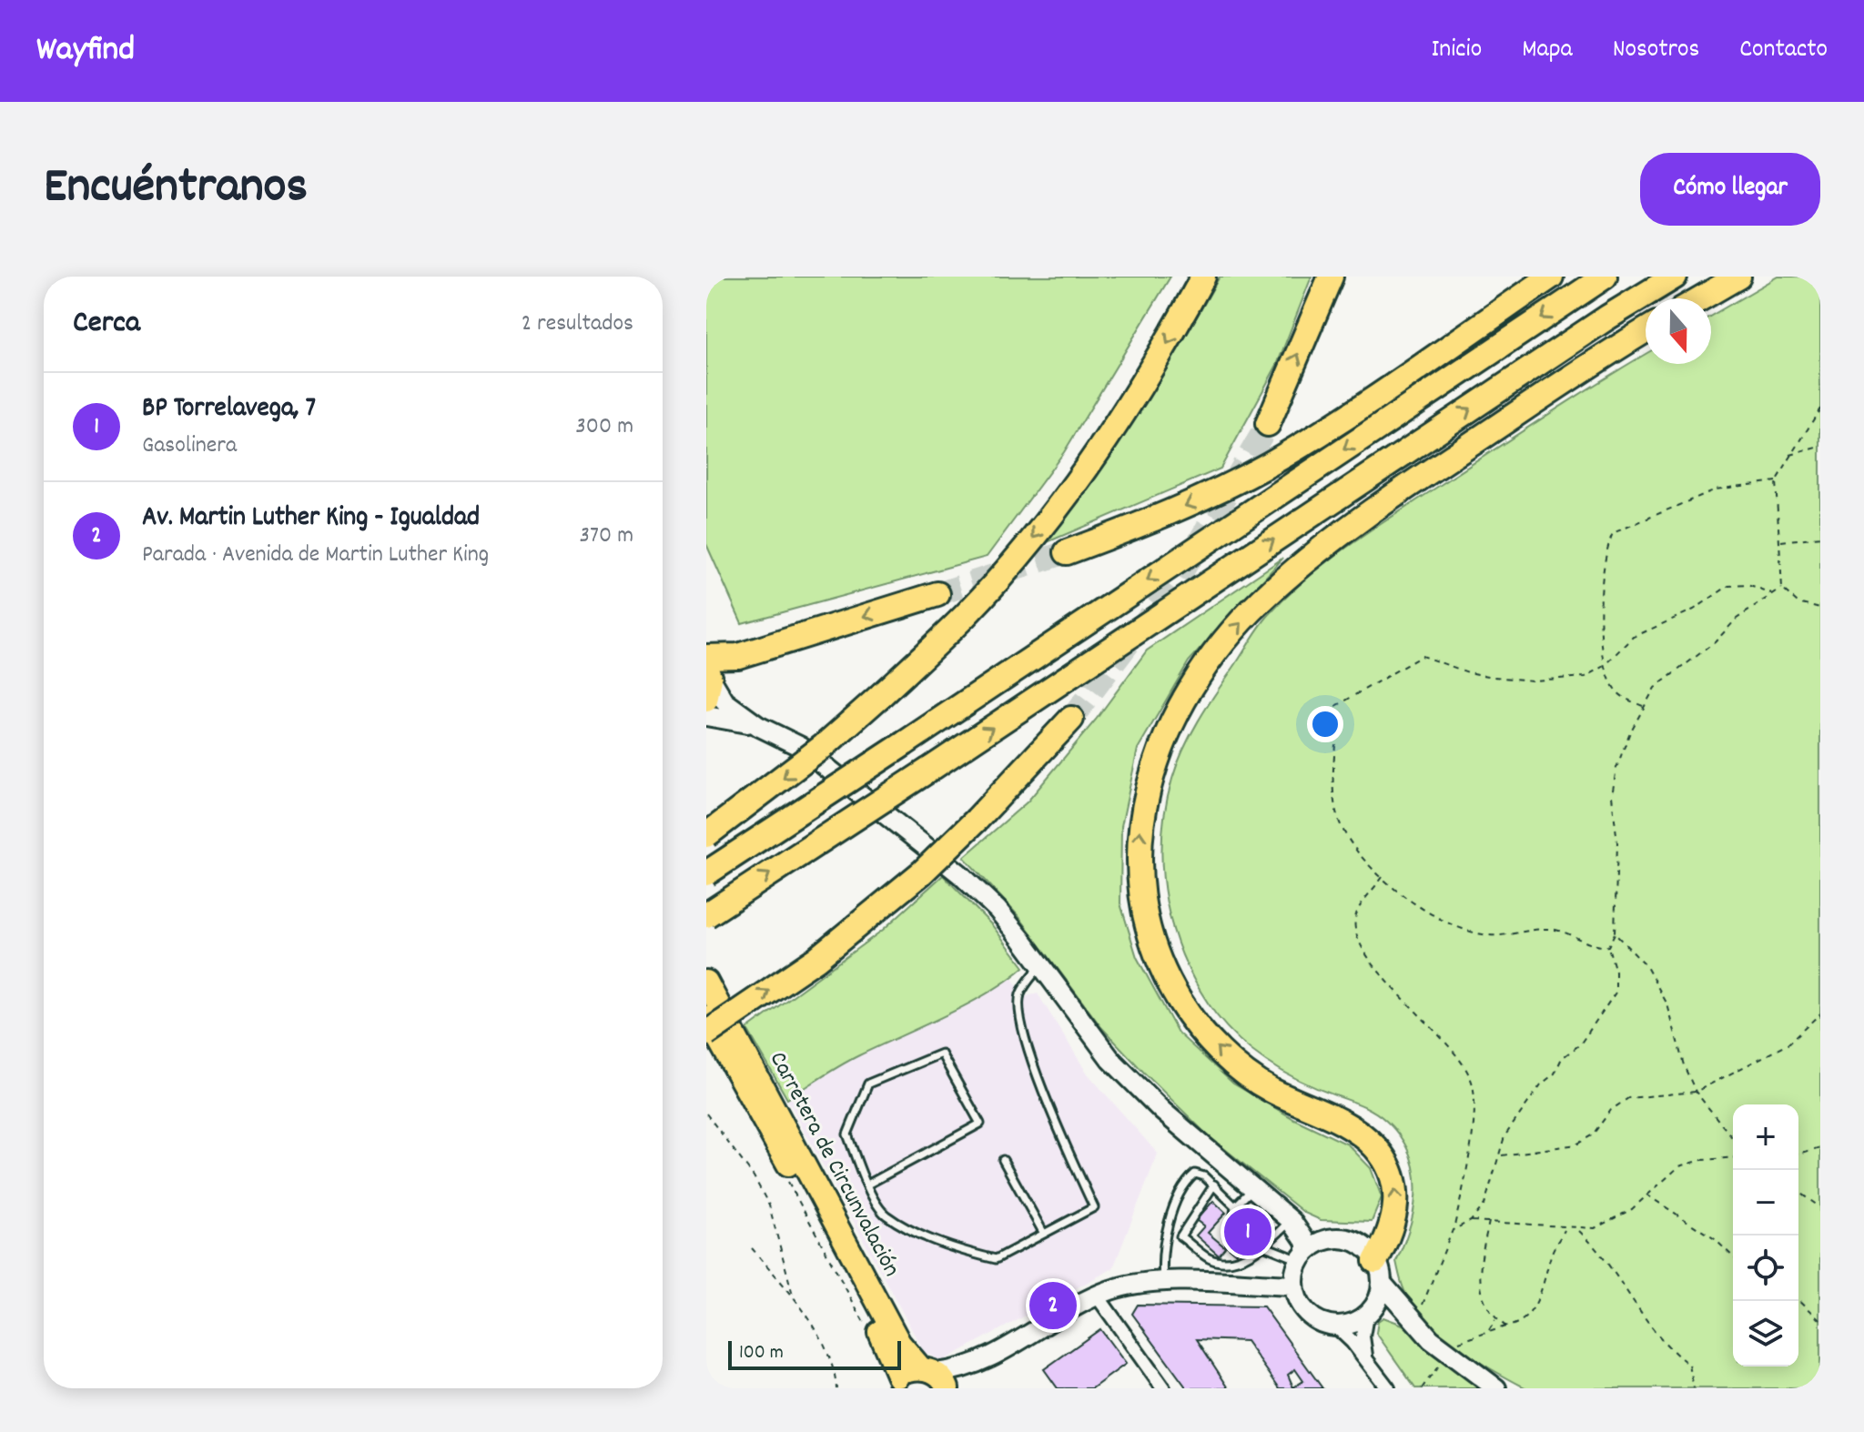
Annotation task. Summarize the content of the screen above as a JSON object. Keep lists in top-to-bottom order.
{
  "streets": {
    "main road": ["Carretera de Circunvalación"]
  },
  "scale_bar": "100 m",
  "north": "bottom",
  "page": {
    "header": "Wayfind",
    "nav": [
      "Inicio",
      "Mapa",
      "Nosotros",
      "Contacto"
    ],
    "title": "Encuéntranos",
    "buttons": "Cómo llegar",
    "heading": ["Cerca", "2 resultados"],
    "list": [
      {
        "mark": "1",
        "name": "BP Torrelavega, 7",
        "note": "Gasolinera",
        "value": "300 m"
      },
      {
        "mark": "2",
        "name": "Av. Martin Luther King - Igualdad",
        "note": "Parada · Avenida de Martin Luther King",
        "value": "370 m"
      }
    ],
    "map_buttons": ["+", "−"],
    "pins": ["1", "2"],
    "scale": "100 m"
  }
}
